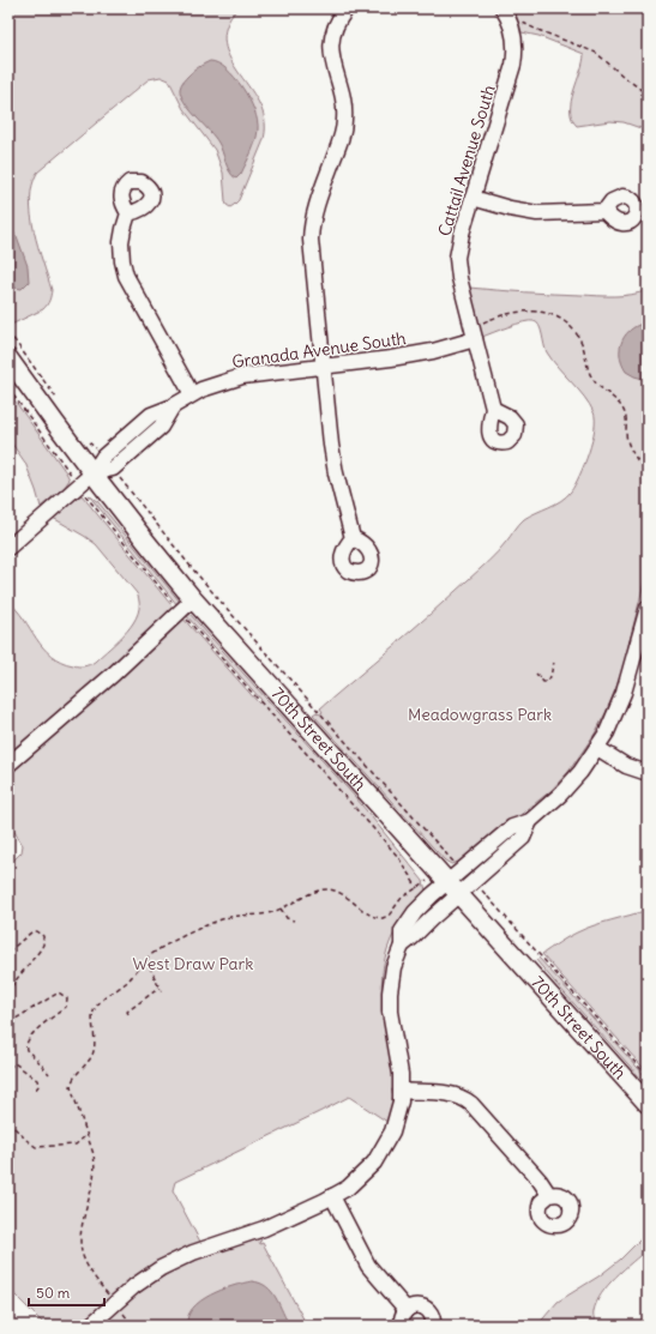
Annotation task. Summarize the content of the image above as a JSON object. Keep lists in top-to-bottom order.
{
  "streets": {
    "main road": ["70th Street South"],
    "street": ["Cattail Avenue South", "Granada Avenue South"]
  },
  "crossings": [
    ["Cattail Avenue South", "Granada Avenue South"],
    ["Granada Avenue South", "70th Street South"]
  ],
  "parks": ["Meadowgrass Park", "West Draw Park"],
  "scale_bar": "50 m"
}
